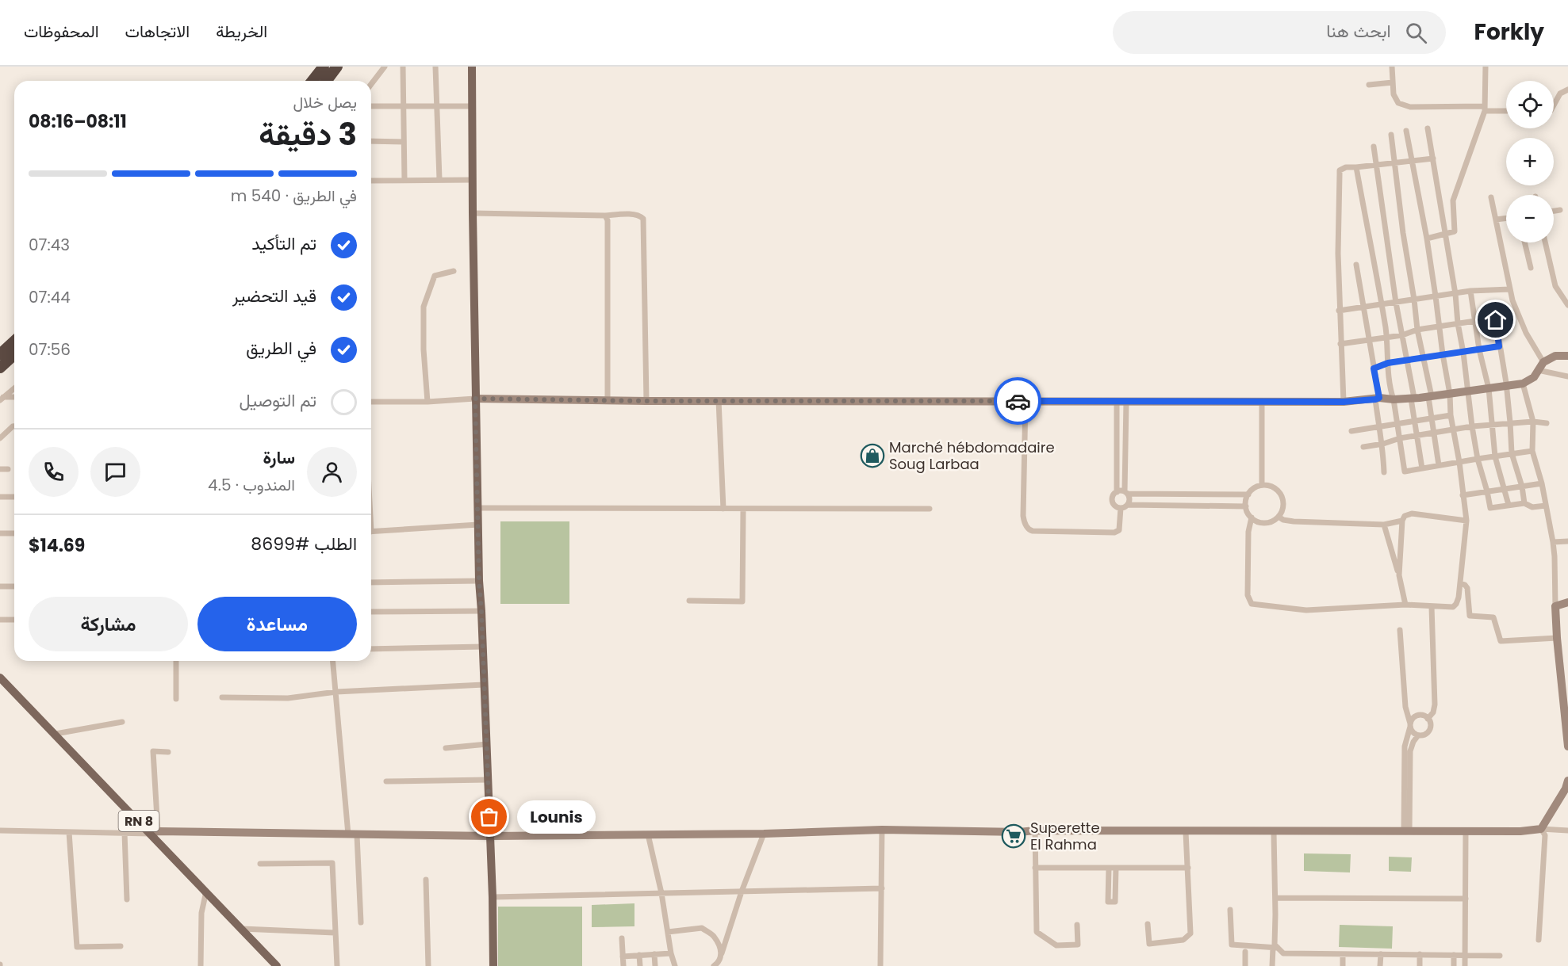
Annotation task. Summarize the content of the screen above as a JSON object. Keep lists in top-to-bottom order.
{
  "streets": {
    "main road": ["RN 8"]
  },
  "places": {
    "shop": ["Marché hébdomadaire Soug Larbaa"],
    "other": ["Lounis"],
    "supermarket": ["Superette El Rahma"]
  },
  "page": {
    "header": "Forkly",
    "search": "ابحث هنا",
    "nav": ["الخريطة", "الاتجاهات", "المحفوظات"],
    "map_buttons": ["+", "−"],
    "heading": ["3 دقيقة", "يصل خلال", "08:11–08:16"],
    "panel": [
      "سارة",
      "المندوب · 4.5",
      "الطلب #8699",
      "$14.69"
    ],
    "bar": "في الطريق · 540 m",
    "list": [
      ["تم التأكيد", "07:43"],
      ["قيد التحضير", "07:44"],
      ["في الطريق", "07:56"],
      "تم التوصيل"
    ],
    "buttons": ["مساعدة", "مشاركة"],
    "bubble": "Lounis"
  }
}
